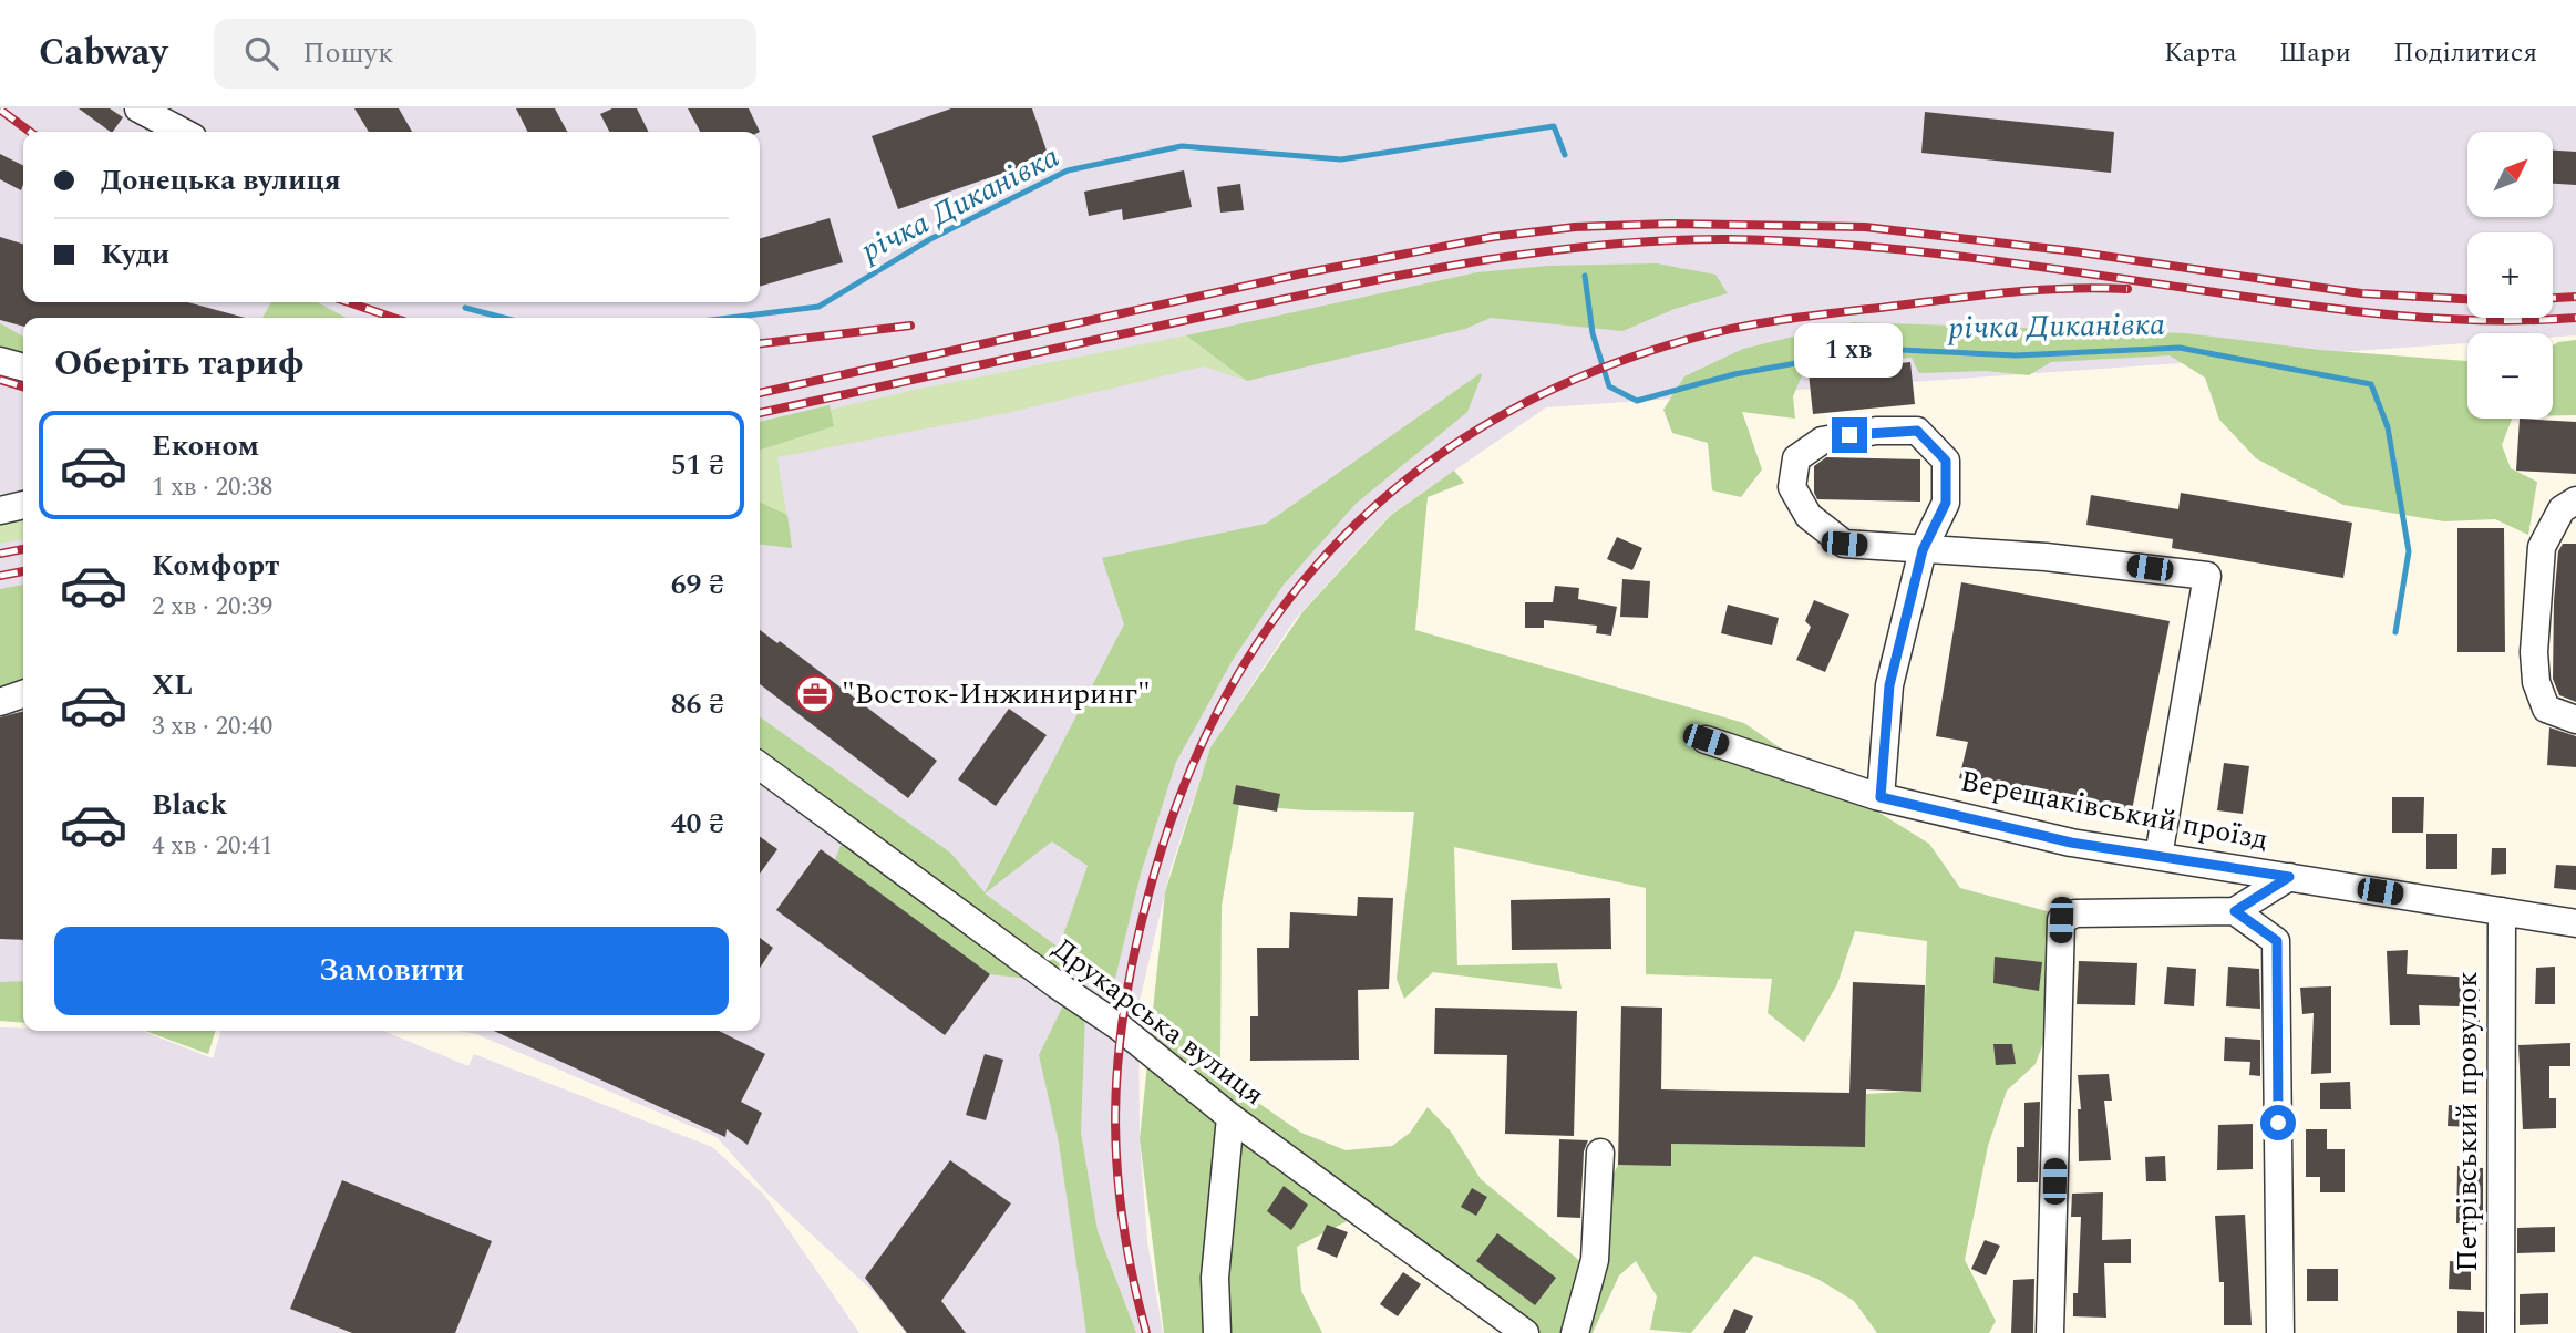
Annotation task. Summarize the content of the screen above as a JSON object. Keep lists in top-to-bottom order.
{
  "streets": {
    "street": ["Верещаківський проїзд", "Друкарська вулиця", "Петрівський провулок"]
  },
  "crossings": [
    ["Верещаківський проїзд", "Петрівський провулок"]
  ],
  "water": ["річка Диканівка"],
  "places": {
    "office": ["\"Восток-Инжиниринг\""]
  },
  "north": "top right",
  "page": {
    "header": "Cabway",
    "search": "Пошук",
    "nav": ["Карта", "Шари", "Поділитися"],
    "map_buttons": ["+", "−"],
    "banner": ["Донецька вулиця", "Куди"],
    "heading": "Оберіть тариф",
    "bubble": "1 хв",
    "list": [
      {
        "name": "Економ",
        "note": "1 хв · 20:38",
        "value": "51 ₴"
      },
      {
        "name": "Комфорт",
        "note": "2 хв · 20:39",
        "value": "69 ₴"
      },
      {
        "name": "XL",
        "note": "3 хв · 20:40",
        "value": "86 ₴"
      },
      {
        "name": "Black",
        "note": "4 хв · 20:41",
        "value": "40 ₴"
      }
    ],
    "buttons": "Замовити"
  }
}
